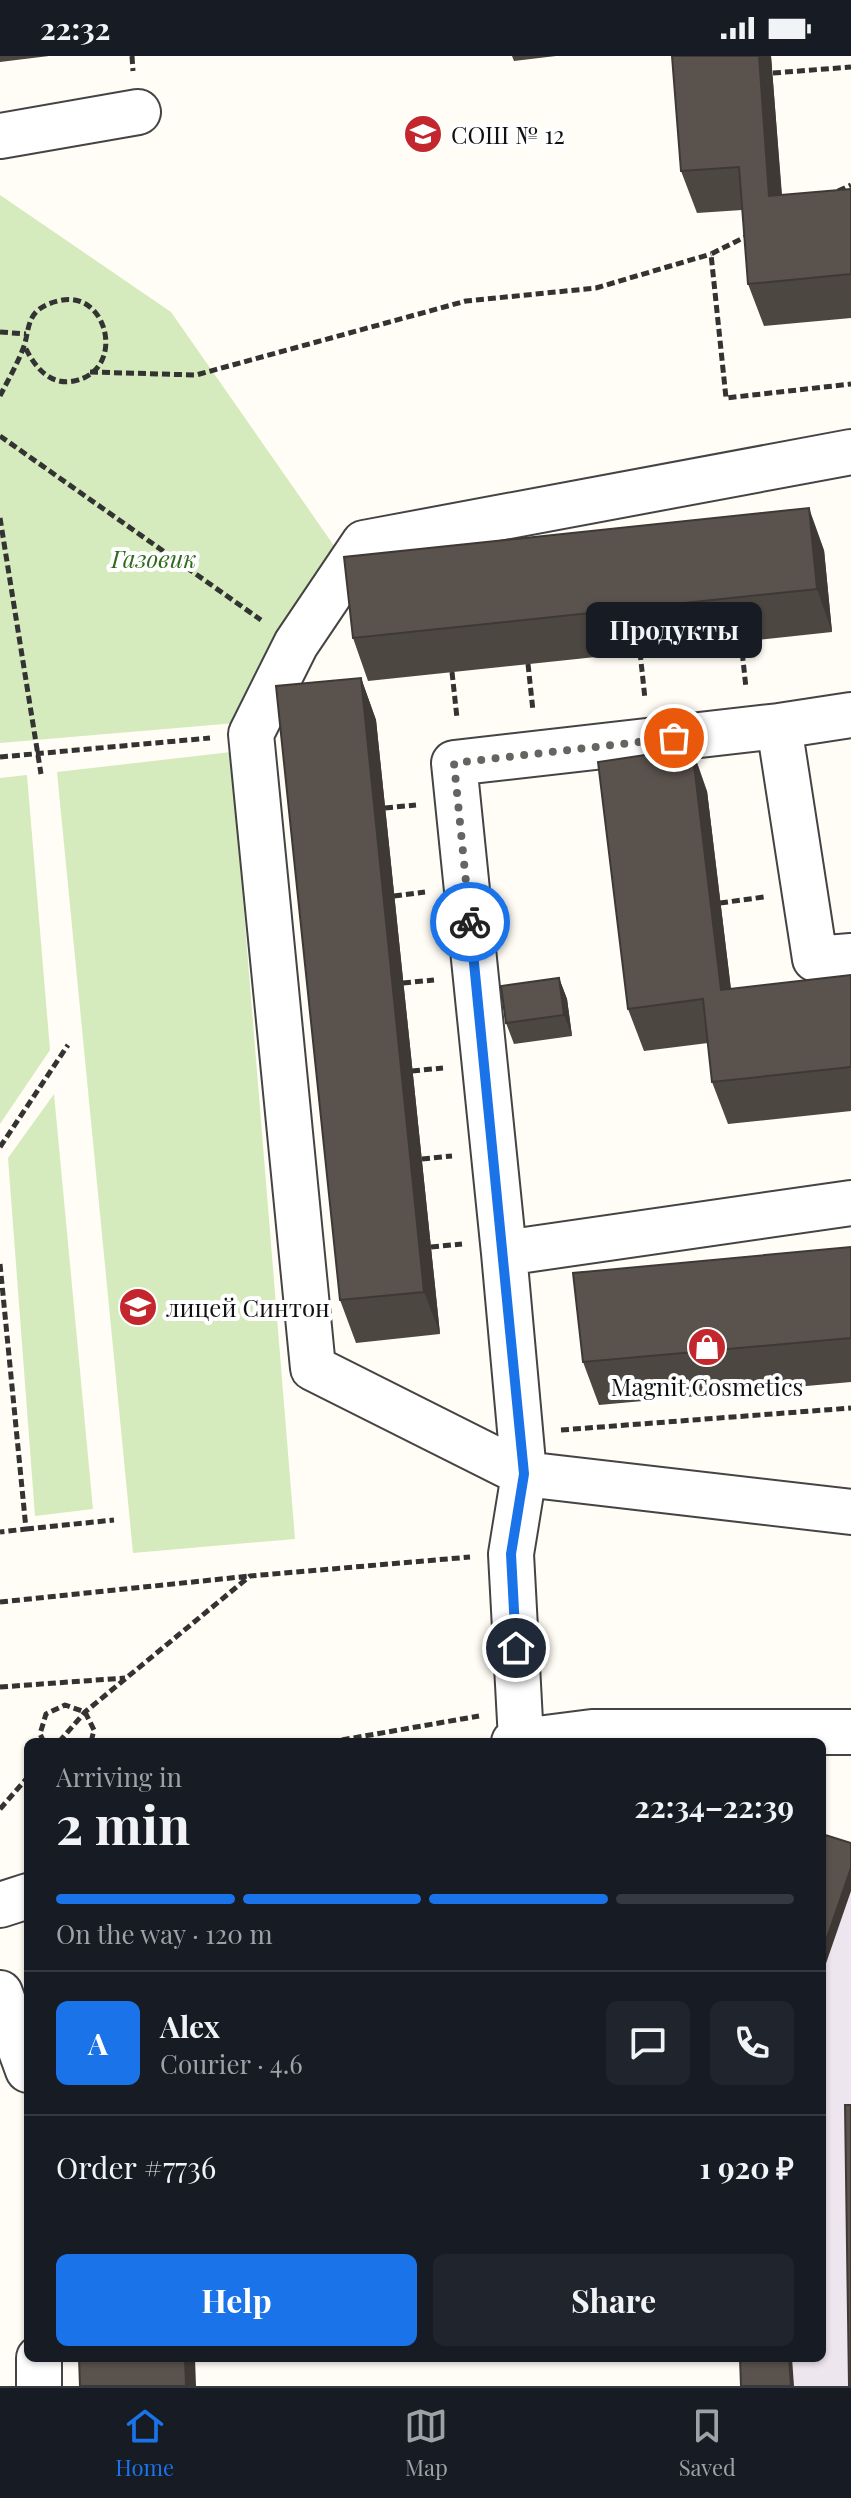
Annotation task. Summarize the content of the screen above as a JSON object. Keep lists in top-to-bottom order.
{
  "parks": ["Газовик"],
  "places": {
    "school or university": ["СОШ № 12", "лицей Синтон"],
    "other": ["Продукты"],
    "shop": ["Magnit Cosmetics"]
  },
  "page": {
    "status": "22:32",
    "bubble": "Продукты",
    "heading": ["2 min", "Arriving in", "22:34–22:39"],
    "panel": [
      "Alex",
      "Courier · 4.6",
      "Order #7736",
      "1 920 ₽"
    ],
    "bar": "On the way · 120 m",
    "round": "A",
    "buttons": ["Help", "Share"],
    "tabs": ["Home", "Map", "Saved"]
  }
}
